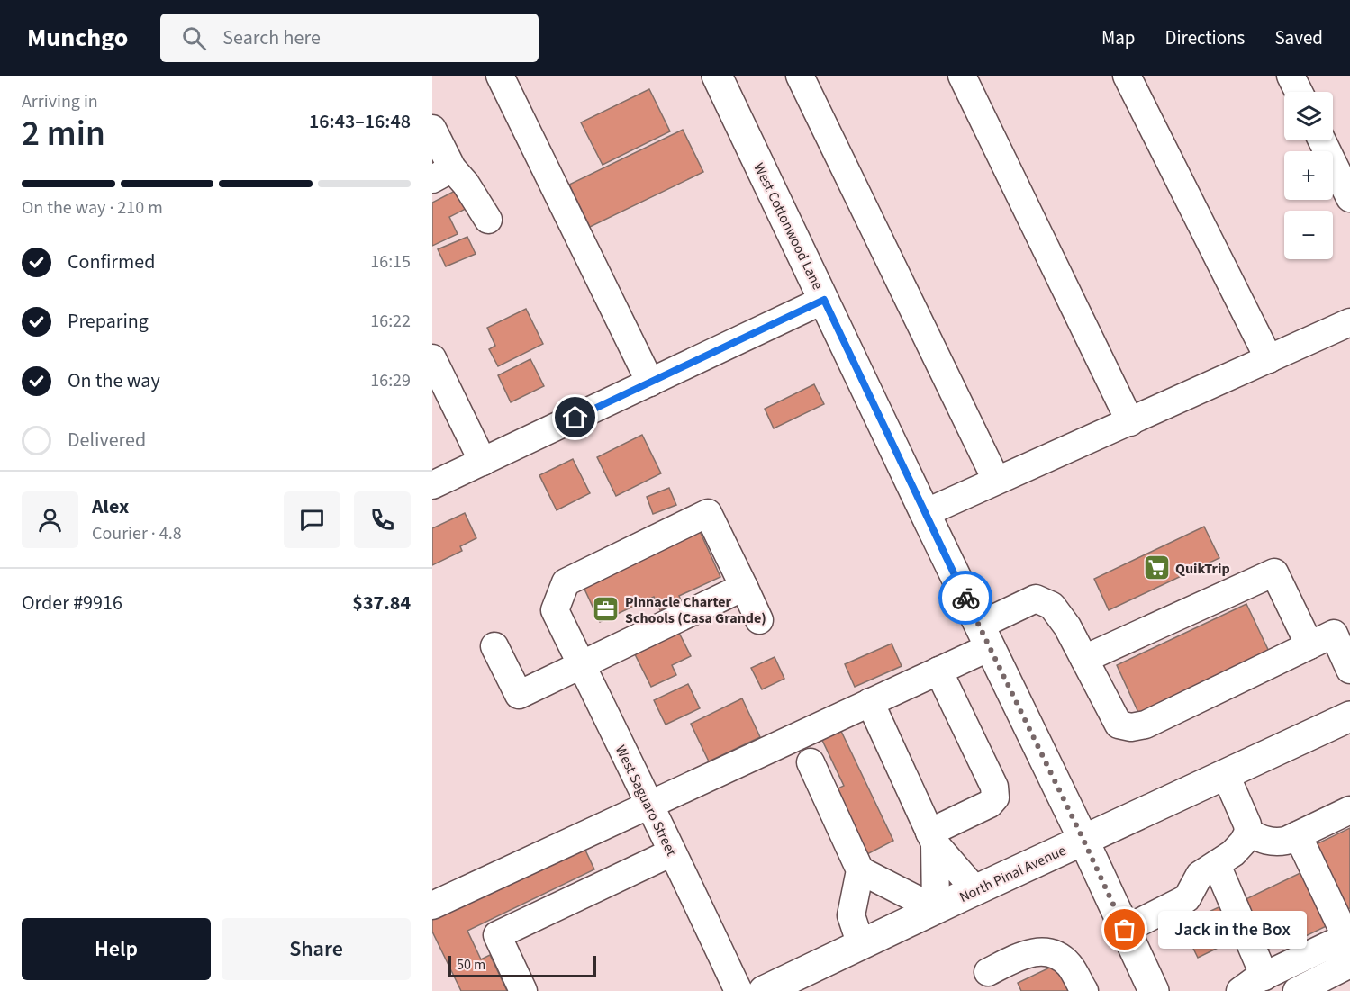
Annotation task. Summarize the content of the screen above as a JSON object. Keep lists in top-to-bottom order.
{
  "streets": {
    "main road": ["West Cottonwood Lane", "North Pinal Avenue"],
    "street": ["West Saguaro Street"]
  },
  "crossings": [
    ["West Cottonwood Lane", "North Pinal Avenue"]
  ],
  "places": {
    "supermarket": ["QuikTrip"],
    "office": ["Pinnacle Charter Schools (Casa Grande)"],
    "other": ["Jack in the Box"]
  },
  "scale_bar": "50 m",
  "page": {
    "header": "Munchgo",
    "search": "Search here",
    "nav": ["Map", "Directions", "Saved"],
    "heading": ["2 min", "Arriving in", "16:43–16:48"],
    "panel": [
      "Alex",
      "Courier · 4.8",
      "Order #9916",
      "$37.84"
    ],
    "map_buttons": ["+", "−"],
    "bar": "On the way · 210 m",
    "list": [
      ["Confirmed", "16:15"],
      ["Preparing", "16:22"],
      ["On the way", "16:29"],
      "Delivered"
    ],
    "buttons": ["Help", "Share"],
    "bubble": "Jack in the Box",
    "scale": "50 m"
  }
}
